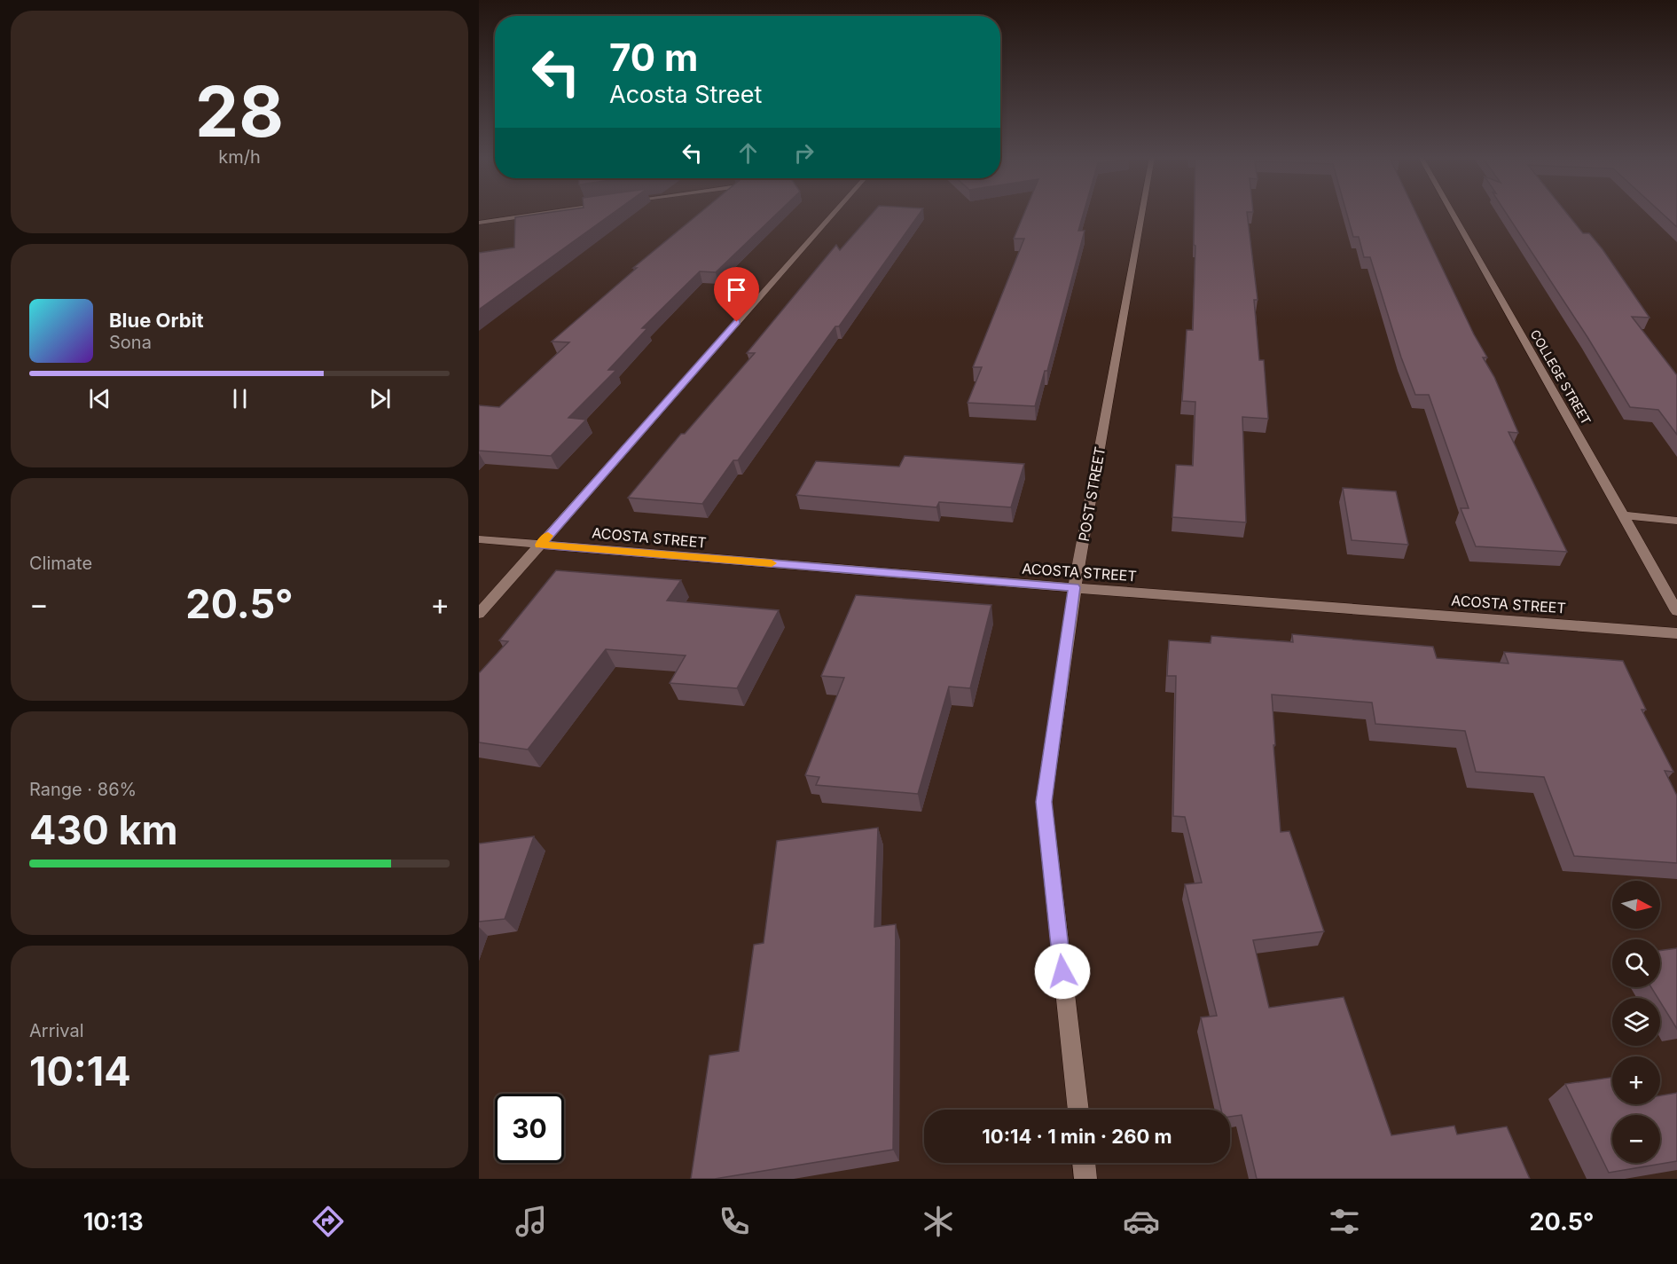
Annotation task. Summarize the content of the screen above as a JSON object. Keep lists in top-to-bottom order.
{
  "streets": {
    "street": ["COLLEGE STREET", "POST STREET", "ACOSTA STREET"]
  },
  "crossings": [
    ["POST STREET", "ACOSTA STREET"]
  ],
  "north": "right",
  "page": {
    "tile": [
      ["28", "km/h"],
      "Climate",
      ["Range · 86%", "430 km"],
      ["Arrival", "10:14"]
    ],
    "turn": ["70 m", "Acosta Street"],
    "song": ["Blue Orbit", "Sona"],
    "heat": ["−", "20.5°", "+"],
    "map_buttons": ["+", "−"],
    "limit": "30",
    "trip": "10:14 · 1 min · 260 m",
    "tabs": ["10:13", "20.5°"]
  }
}
